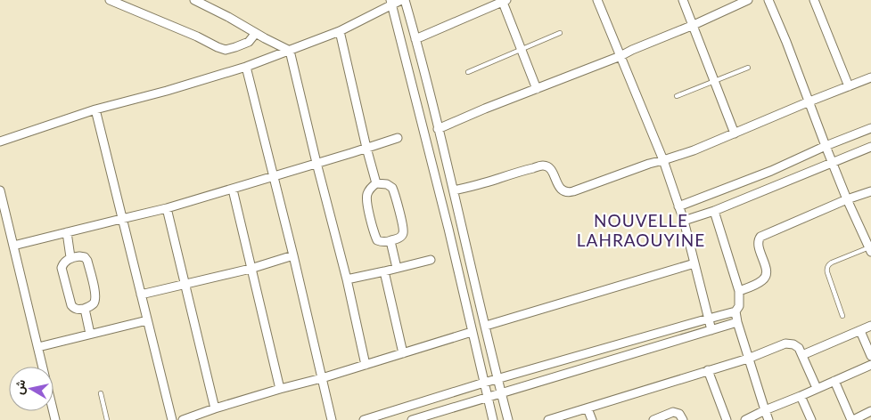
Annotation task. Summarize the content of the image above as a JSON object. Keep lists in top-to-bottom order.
{
  "districts": ["NOUVELLE LAHRAOUYINE"],
  "north": "left"
}
